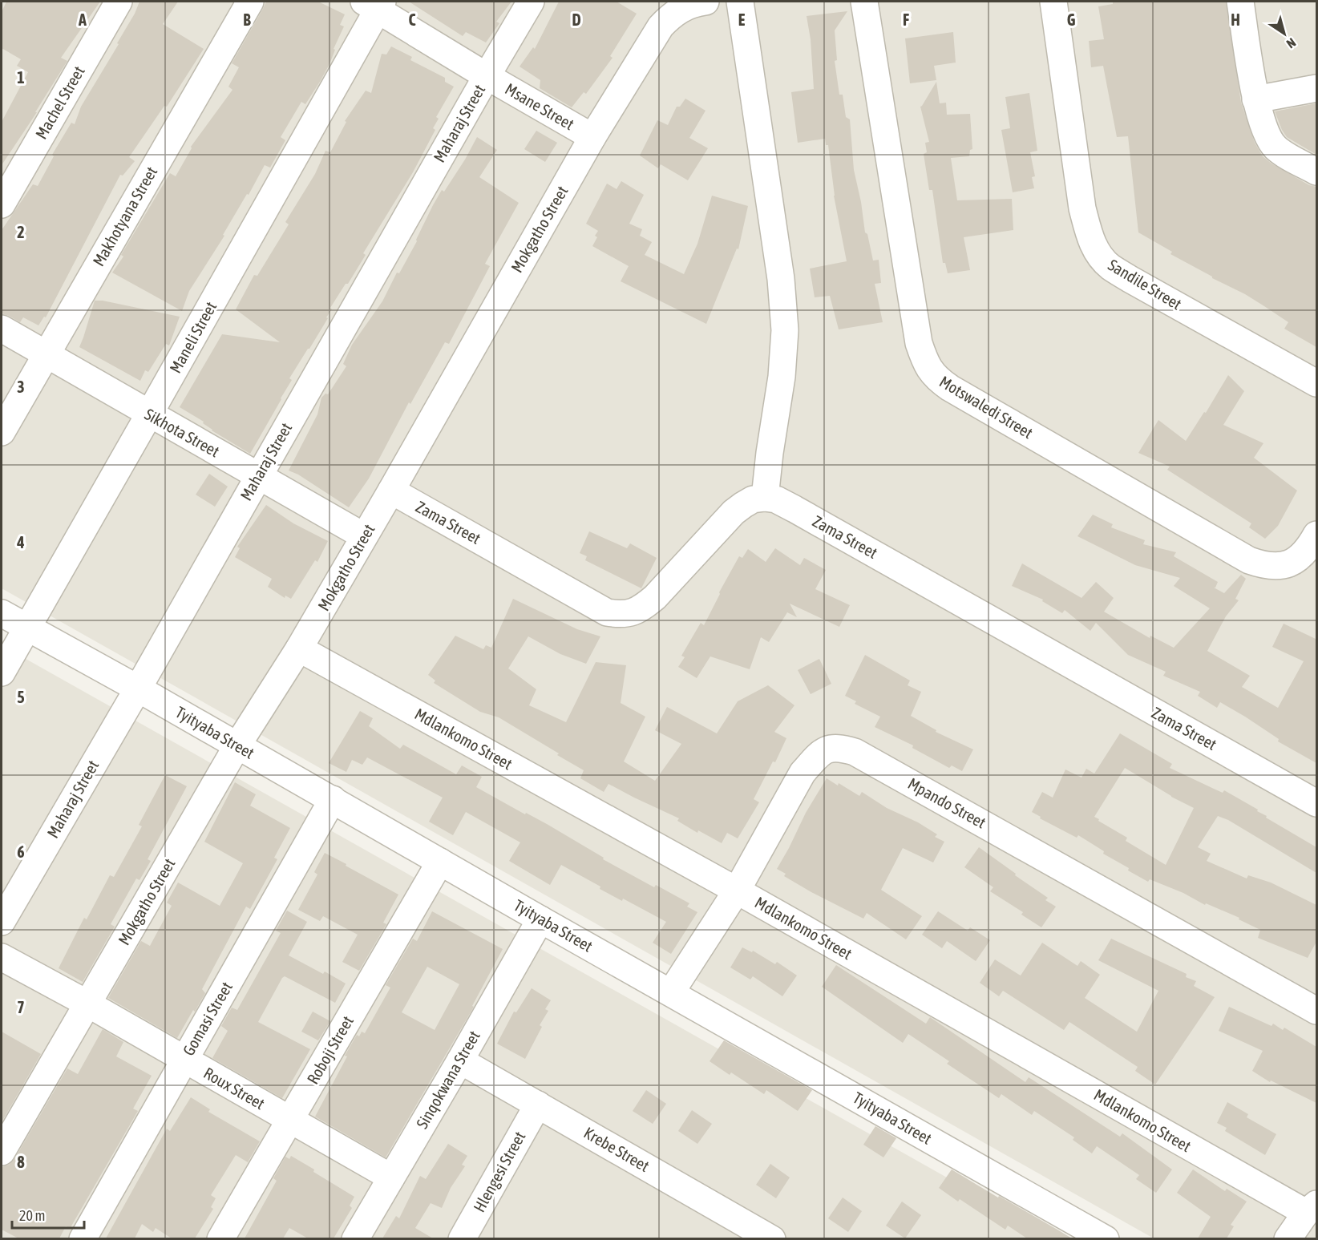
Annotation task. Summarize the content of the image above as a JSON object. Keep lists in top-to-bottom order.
{
  "streets": {
    "street": [
      "Machel Street",
      "Msane Street",
      "Maharaj Street",
      "Makhotyana Street",
      "Mokgatho Street",
      "Sandile Street",
      "Maneli Street",
      "Motswaledi Street",
      "Sikhota Street",
      "Zama Street",
      "Tyityaba Street",
      "Mdlankomo Street",
      "Mpando Street",
      "Gomasi Street",
      "Roboji Street",
      "Sinqokwana Street",
      "Roux Street",
      "Krebe Street",
      "Hlengesi Street"
    ]
  },
  "crossings": [
    ["Msane Street", "Maharaj Street"],
    ["Msane Street", "Mokgatho Street"],
    ["Msane Street", "Maneli Street"],
    ["Maharaj Street", "Sikhota Street"],
    ["Maharaj Street", "Tyityaba Street"],
    ["Makhotyana Street", "Sikhota Street"],
    ["Mokgatho Street", "Sikhota Street"],
    ["Mokgatho Street", "Zama Street"],
    ["Mokgatho Street", "Tyityaba Street"],
    ["Mokgatho Street", "Mdlankomo Street"],
    ["Mokgatho Street", "Roux Street"],
    ["Maneli Street", "Sikhota Street"],
    ["Maneli Street", "Tyityaba Street"],
    ["Tyityaba Street", "Mpando Street"],
    ["Tyityaba Street", "Gomasi Street"],
    ["Tyityaba Street", "Roboji Street"],
    ["Tyityaba Street", "Sinqokwana Street"],
    ["Mdlankomo Street", "Mpando Street"],
    ["Gomasi Street", "Roux Street"],
    ["Roboji Street", "Roux Street"],
    ["Sinqokwana Street", "Roux Street"],
    ["Sinqokwana Street", "Krebe Street"],
    ["Krebe Street", "Hlengesi Street"]
  ],
  "scale_bar": "20 m",
  "north": "bottom right",
  "grid": {
    "columns": [
      "A",
      "B",
      "C",
      "D",
      "E",
      "F",
      "G",
      "H"
    ],
    "rows": [
      "1",
      "2",
      "3",
      "4",
      "5",
      "6",
      "7",
      "8"
    ]
  }
}
